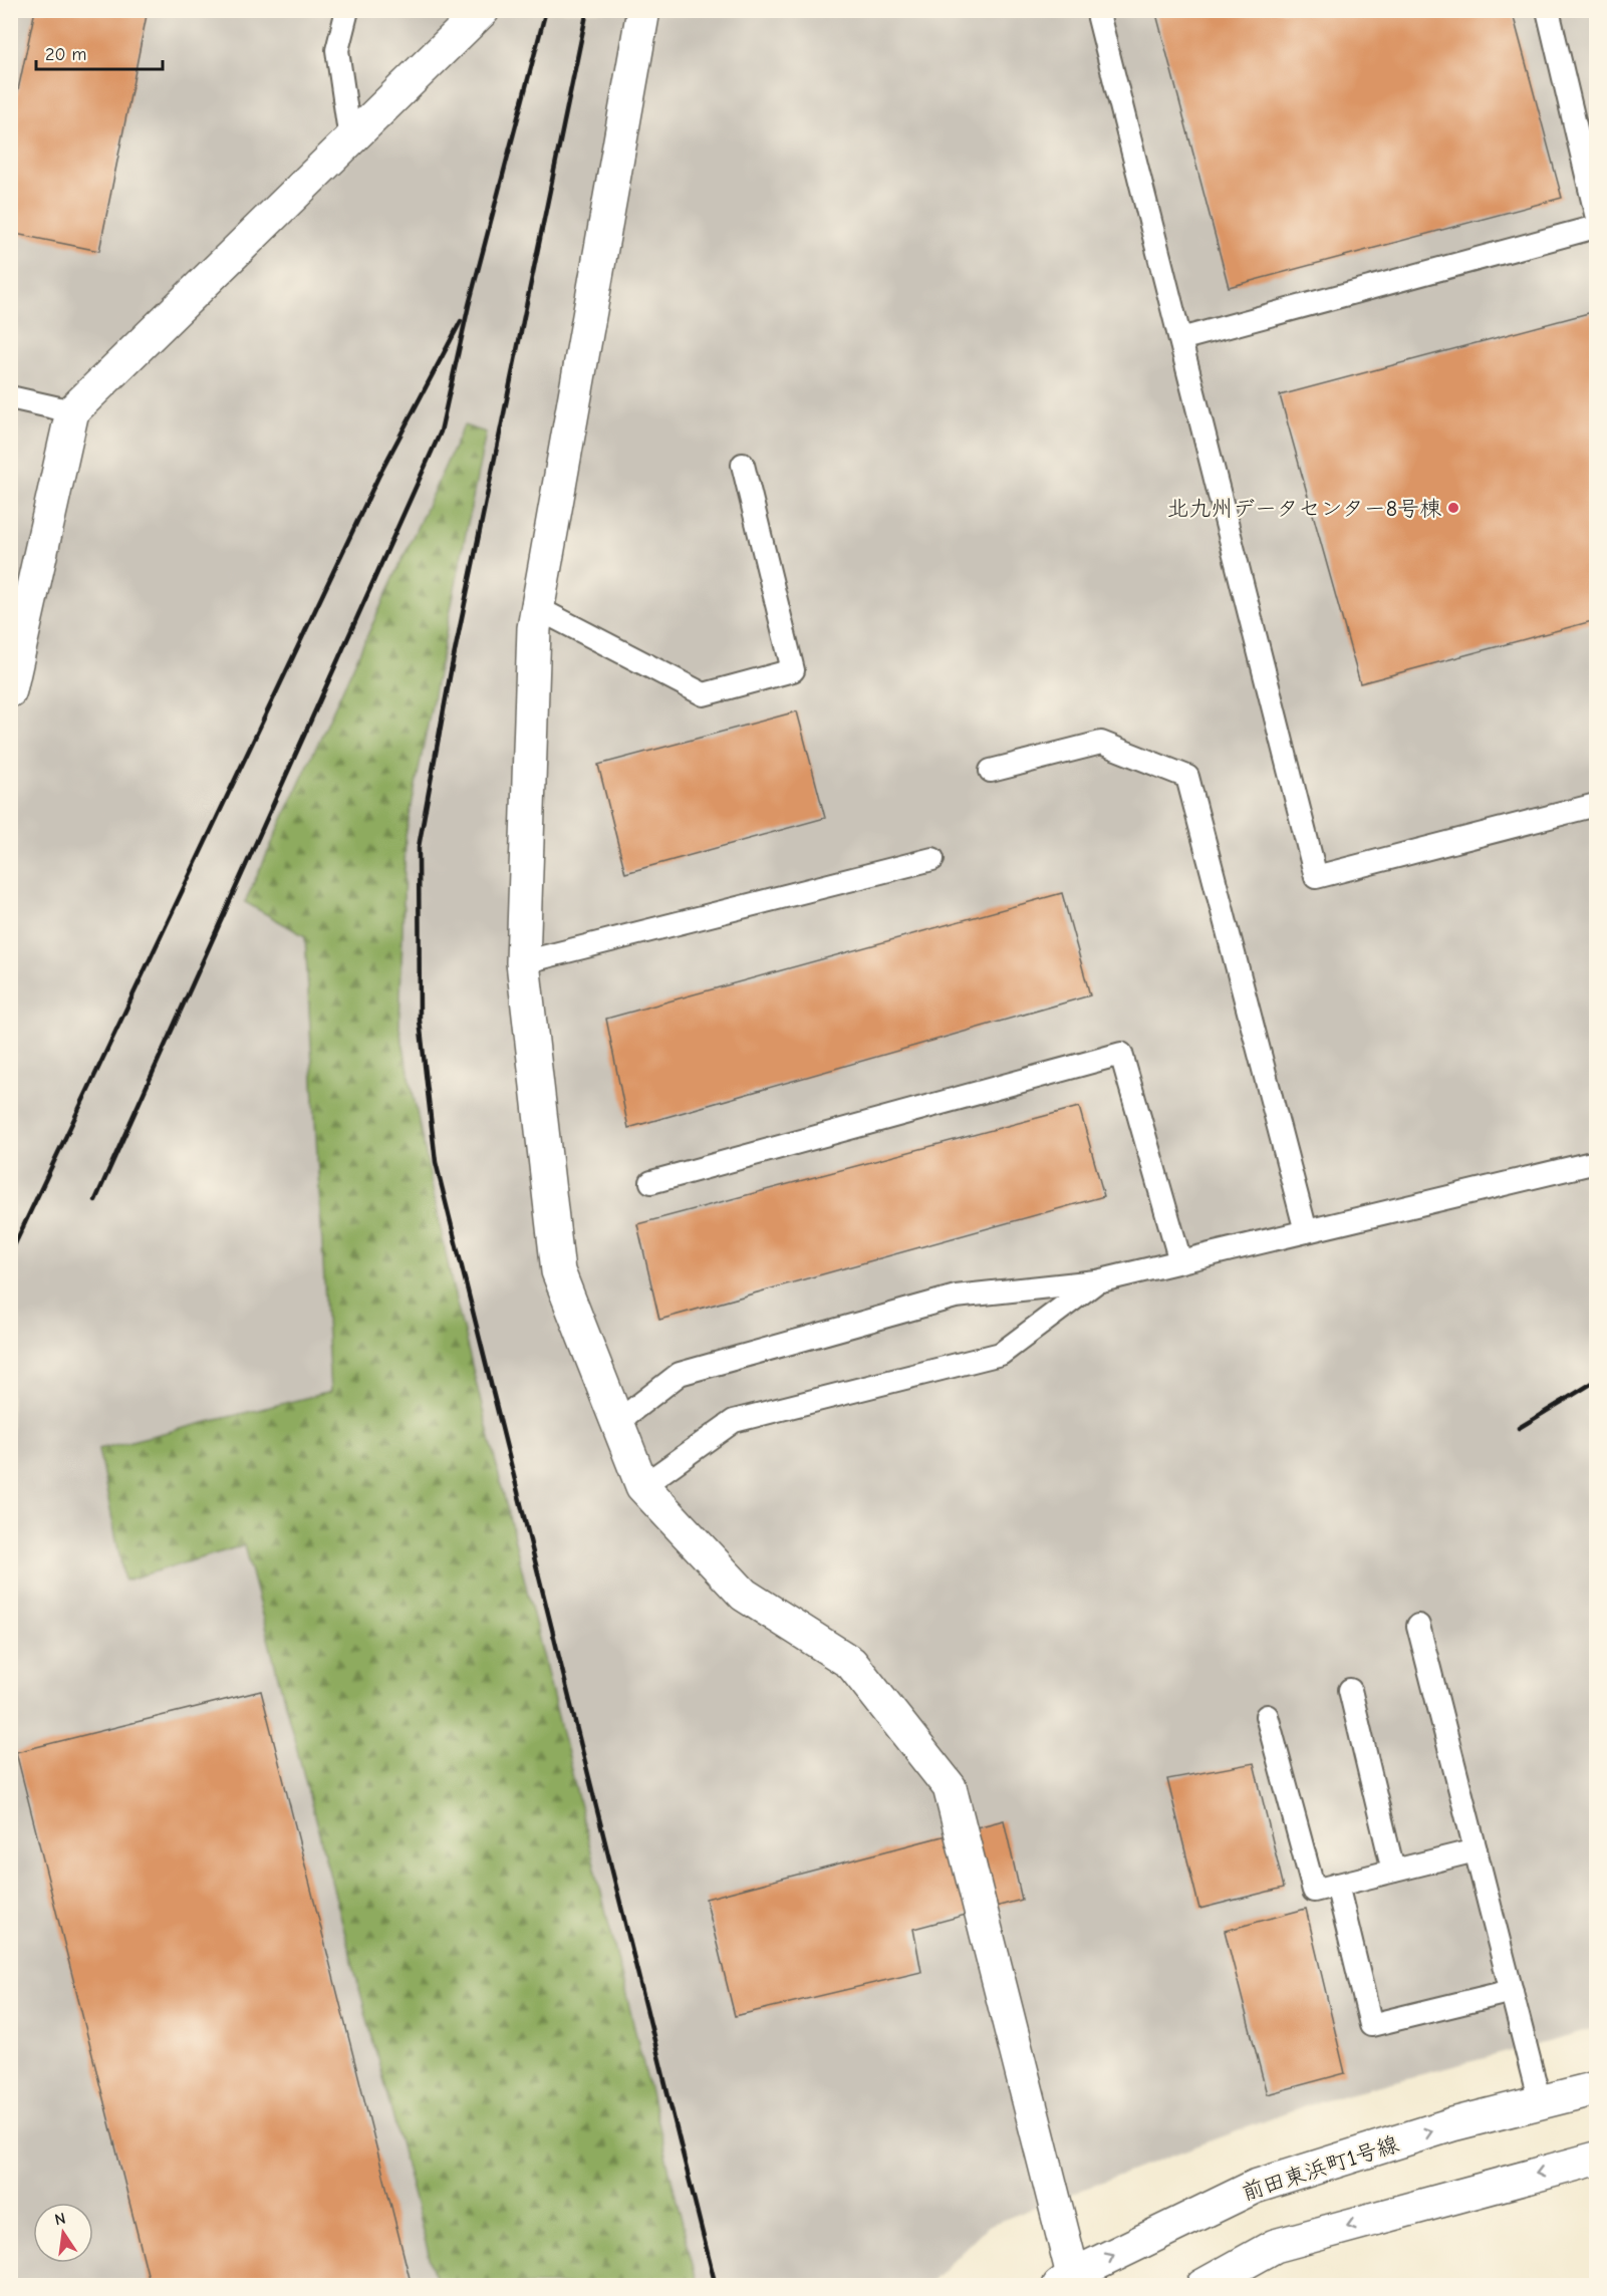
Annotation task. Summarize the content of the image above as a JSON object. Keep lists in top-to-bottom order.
{
  "streets": {
    "street": ["前田東浜町1号線"]
  },
  "places": ["北九州データセンター8号棟"],
  "scale_bar": "20 m",
  "north": "top"
}
